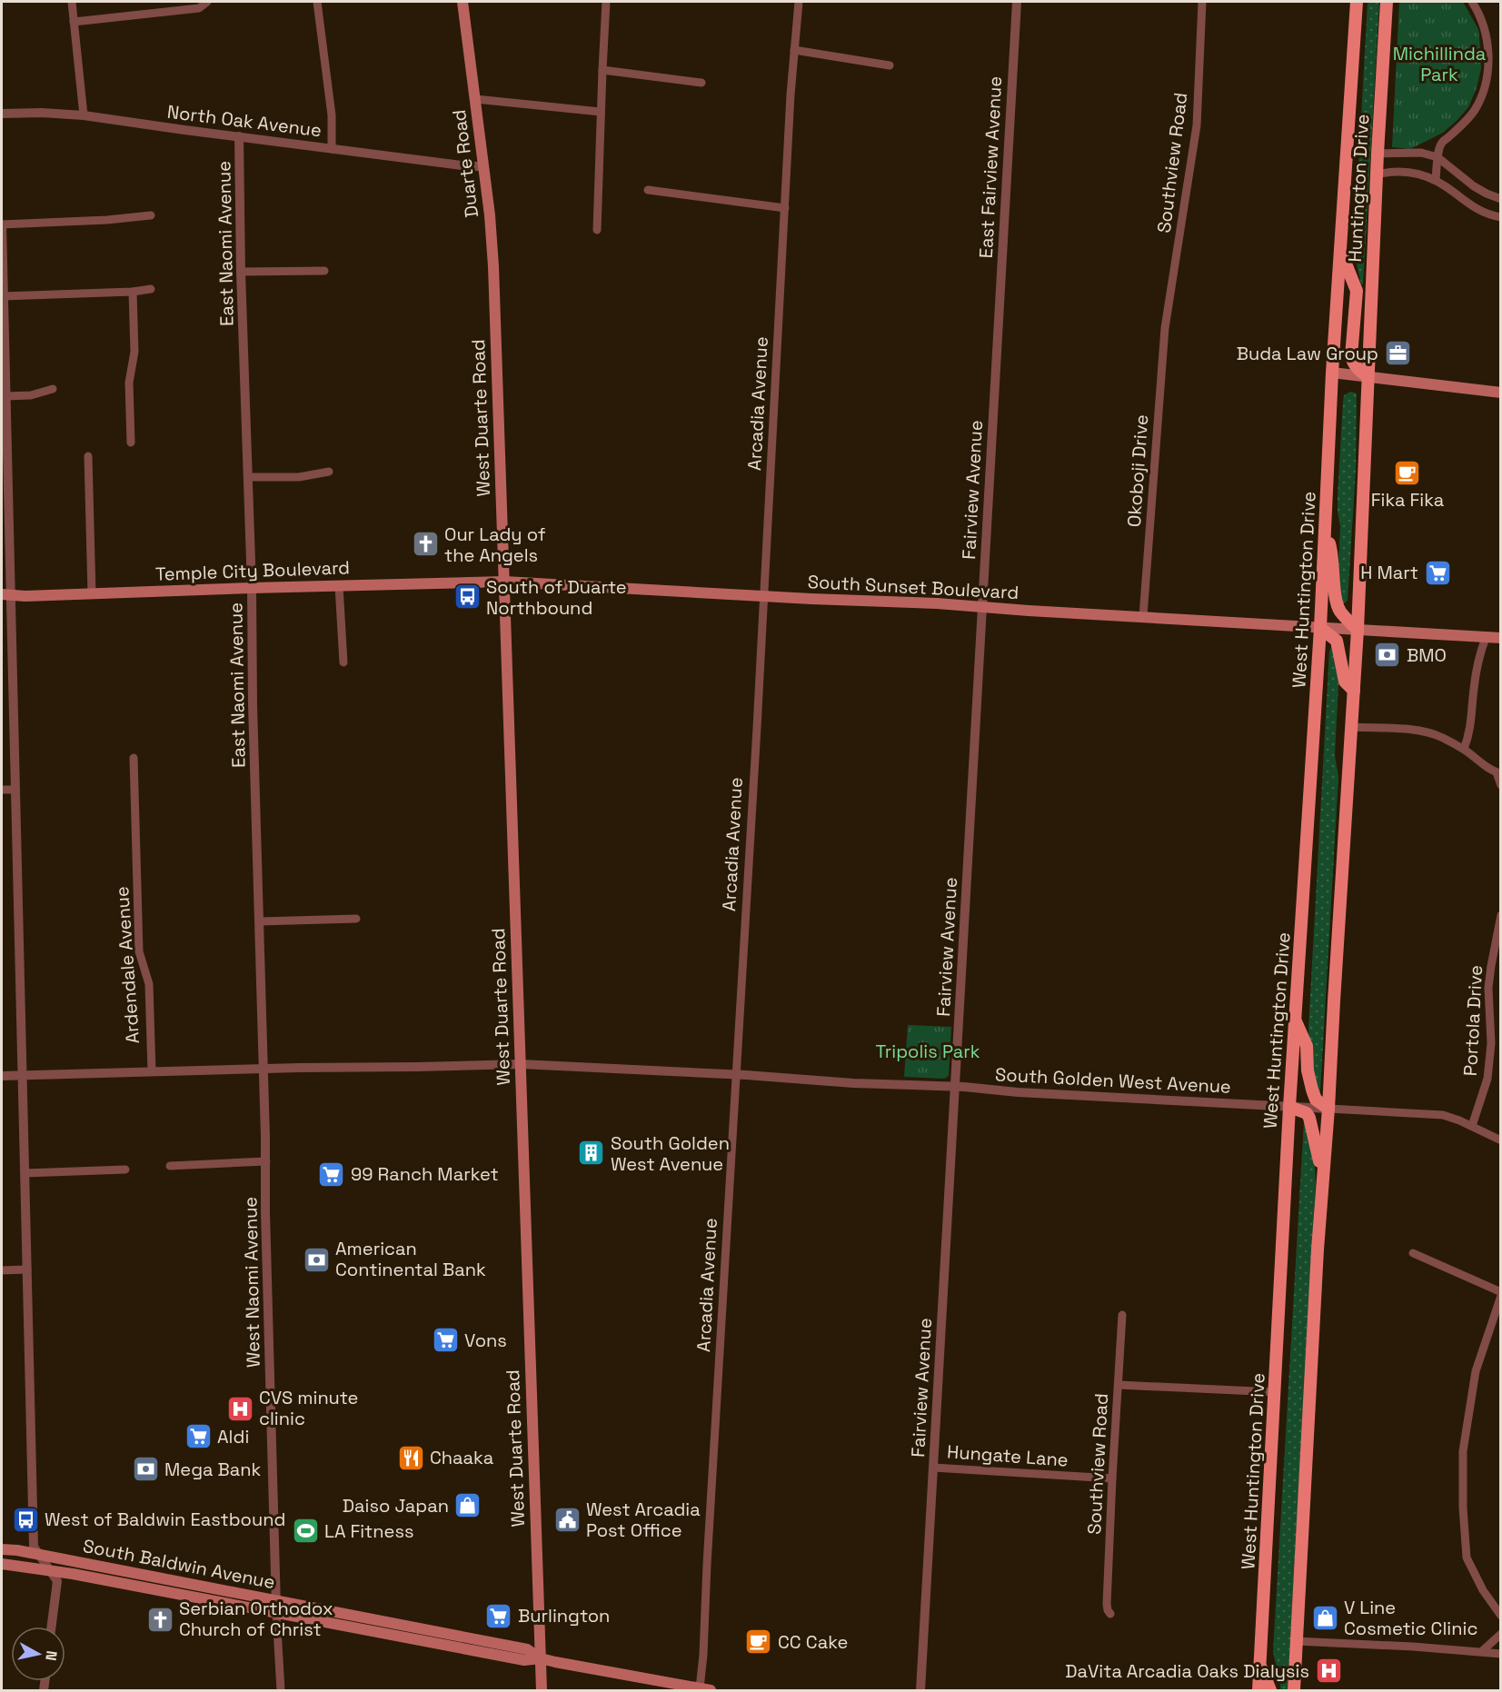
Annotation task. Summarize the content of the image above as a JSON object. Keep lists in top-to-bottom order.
{
  "streets": {
    "main road": [
      "Duarte Road",
      "Huntington Drive",
      "West Duarte Road",
      "Temple City Boulevard",
      "South Sunset Boulevard",
      "West Huntington Drive",
      "South Baldwin Avenue"
    ],
    "street": [
      "North Oak Avenue",
      "Southview Road",
      "East Fairview Avenue",
      "East Naomi Avenue",
      "Arcadia Avenue",
      "Okoboji Drive",
      "Fairview Avenue",
      "Ardendale Avenue",
      "Portola Drive",
      "South Golden West Avenue",
      "West Naomi Avenue",
      "Hungate Lane"
    ]
  },
  "crossings": [
    ["North Oak Avenue", "Duarte Road"],
    ["North Oak Avenue", "East Naomi Avenue"],
    ["Southview Road", "Okoboji Drive"],
    ["Southview Road", "Hungate Lane"],
    ["Duarte Road", "West Duarte Road"],
    ["East Fairview Avenue", "Fairview Avenue"],
    ["Huntington Drive", "West Huntington Drive"],
    ["East Naomi Avenue", "Temple City Boulevard"],
    ["East Naomi Avenue", "South Golden West Avenue"],
    ["East Naomi Avenue", "West Naomi Avenue"],
    ["Arcadia Avenue", "South Sunset Boulevard"],
    ["Arcadia Avenue", "South Golden West Avenue"],
    ["Arcadia Avenue", "South Baldwin Avenue"],
    ["West Duarte Road", "Temple City Boulevard"],
    ["West Duarte Road", "South Sunset Boulevard"],
    ["West Duarte Road", "South Golden West Avenue"],
    ["West Duarte Road", "South Baldwin Avenue"],
    ["Okoboji Drive", "South Sunset Boulevard"],
    ["Fairview Avenue", "South Sunset Boulevard"],
    ["Fairview Avenue", "South Golden West Avenue"],
    ["Fairview Avenue", "Hungate Lane"],
    ["Temple City Boulevard", "South Sunset Boulevard"],
    ["South Sunset Boulevard", "West Huntington Drive"],
    ["West Huntington Drive", "South Golden West Avenue"],
    ["Ardendale Avenue", "South Golden West Avenue"],
    ["South Golden West Avenue", "West Naomi Avenue"],
    ["West Naomi Avenue", "South Baldwin Avenue"]
  ],
  "parks": ["Michillinda Park", "Tripolis Park"],
  "places": {
    "office": ["Buda Law Group"],
    "cafe": ["Fika Fika", "CC Cake"],
    "church": ["Our Lady of the Angels", "Serbian Orthodox Church of Christ"],
    "supermarket": [
      "H Mart",
      "99 Ranch Market",
      "Vons",
      "Aldi",
      "Burlington"
    ],
    "bus stop": ["South of Duarte Northbound", "West of Baldwin Eastbound"],
    "bank": ["BMO", "American Continental Bank", "Mega Bank"],
    "building": ["South Golden West Avenue"],
    "hospital": ["CVS minute clinic", "DaVita Arcadia Oaks Dialysis"],
    "restaurant": ["Chaaka"],
    "shop": ["Daiso Japan", "V Line Cosmetic Clinic"],
    "public building": ["West Arcadia Post Office"],
    "sports": ["LA Fitness"]
  },
  "north": "right"
}
